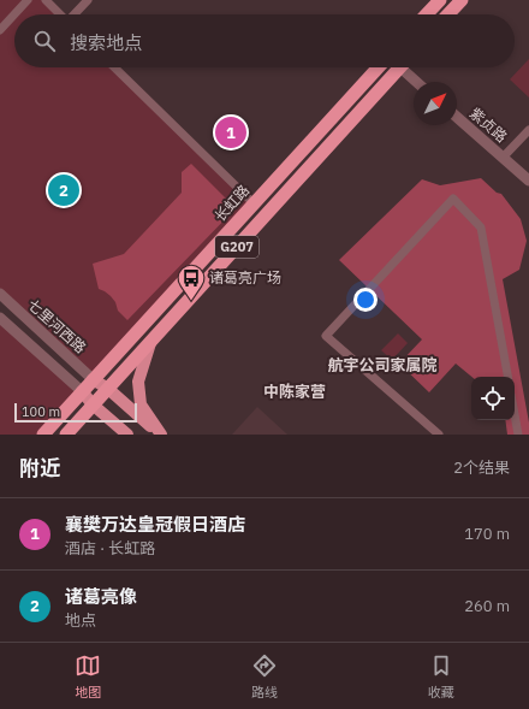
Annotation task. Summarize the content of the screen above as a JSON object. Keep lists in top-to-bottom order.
{
  "streets": {
    "highway": ["长虹路", "G207"],
    "street": ["紫贞路", "七里河西路"]
  },
  "crossings": [
    ["长虹路", "七里河西路"]
  ],
  "districts": ["航宇公司家属院", "中陈家营"],
  "places": {
    "bus stop": ["诸葛亮广场"]
  },
  "scale_bar": "100 m",
  "north": "top right",
  "page": {
    "search": "搜索地点",
    "pins": ["1", "2"],
    "scale": "100 m",
    "heading": ["附近", "2个结果"],
    "list": [
      {
        "mark": "1",
        "name": "襄樊万达皇冠假日酒店",
        "note": "酒店 · 长虹路",
        "value": "170 m"
      },
      {
        "mark": "2",
        "name": "诸葛亮像",
        "note": "地点",
        "value": "260 m"
      }
    ],
    "nav": ["地图", "路线", "收藏"]
  }
}
